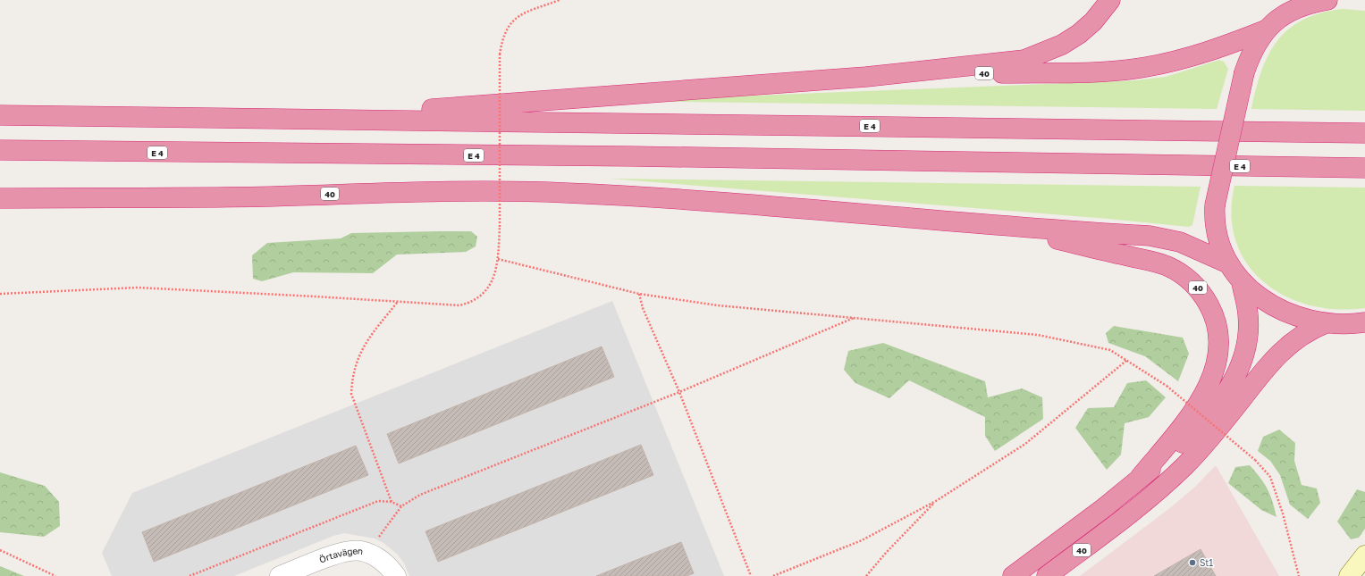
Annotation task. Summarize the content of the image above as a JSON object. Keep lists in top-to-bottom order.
{
  "streets": {
    "highway": ["40", "E 4"],
    "street": ["Örtavägen"]
  },
  "crossings": [
    ["40", "E 4"]
  ],
  "places": ["St1"]
}
